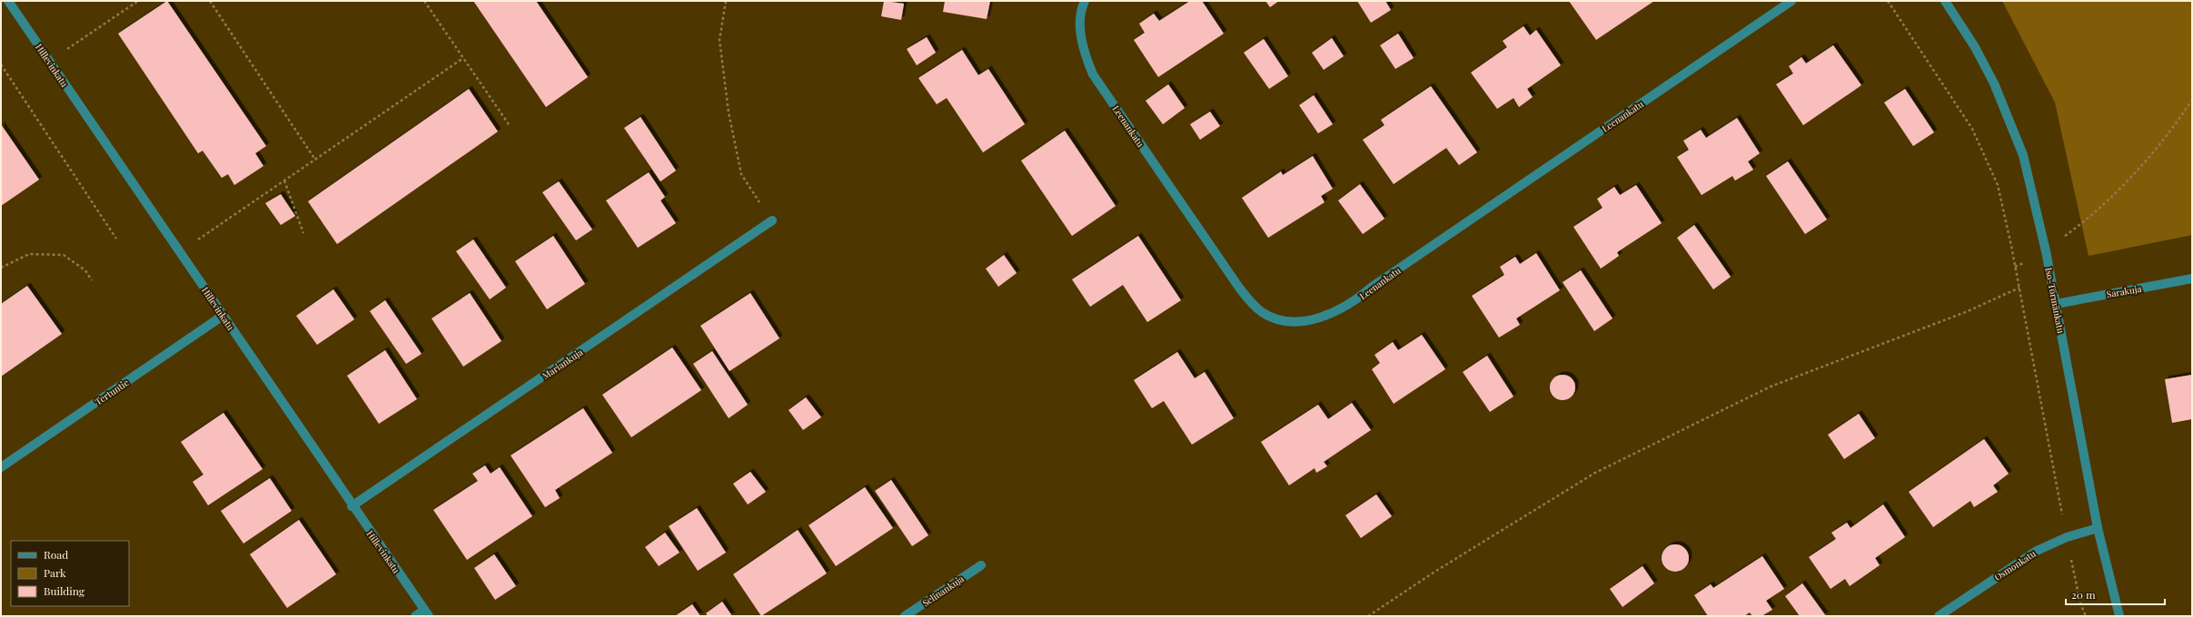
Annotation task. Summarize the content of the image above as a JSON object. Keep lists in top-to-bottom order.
{
  "streets": {
    "street": [
      "Hillevinkatu",
      "Leenankatu",
      "Sarakuja",
      "Iso-Törmänkatu",
      "Mariankuja",
      "Tertuntie",
      "Osmonkatu",
      "Selinankuja"
    ]
  },
  "crossings": [
    ["Hillevinkatu", "Mariankuja"],
    ["Hillevinkatu", "Tertuntie"],
    ["Sarakuja", "Iso-Törmänkatu"],
    ["Iso-Törmänkatu", "Osmonkatu"]
  ],
  "legend": ["Road", "Park", "Building"],
  "scale_bar": "20 m"
}
